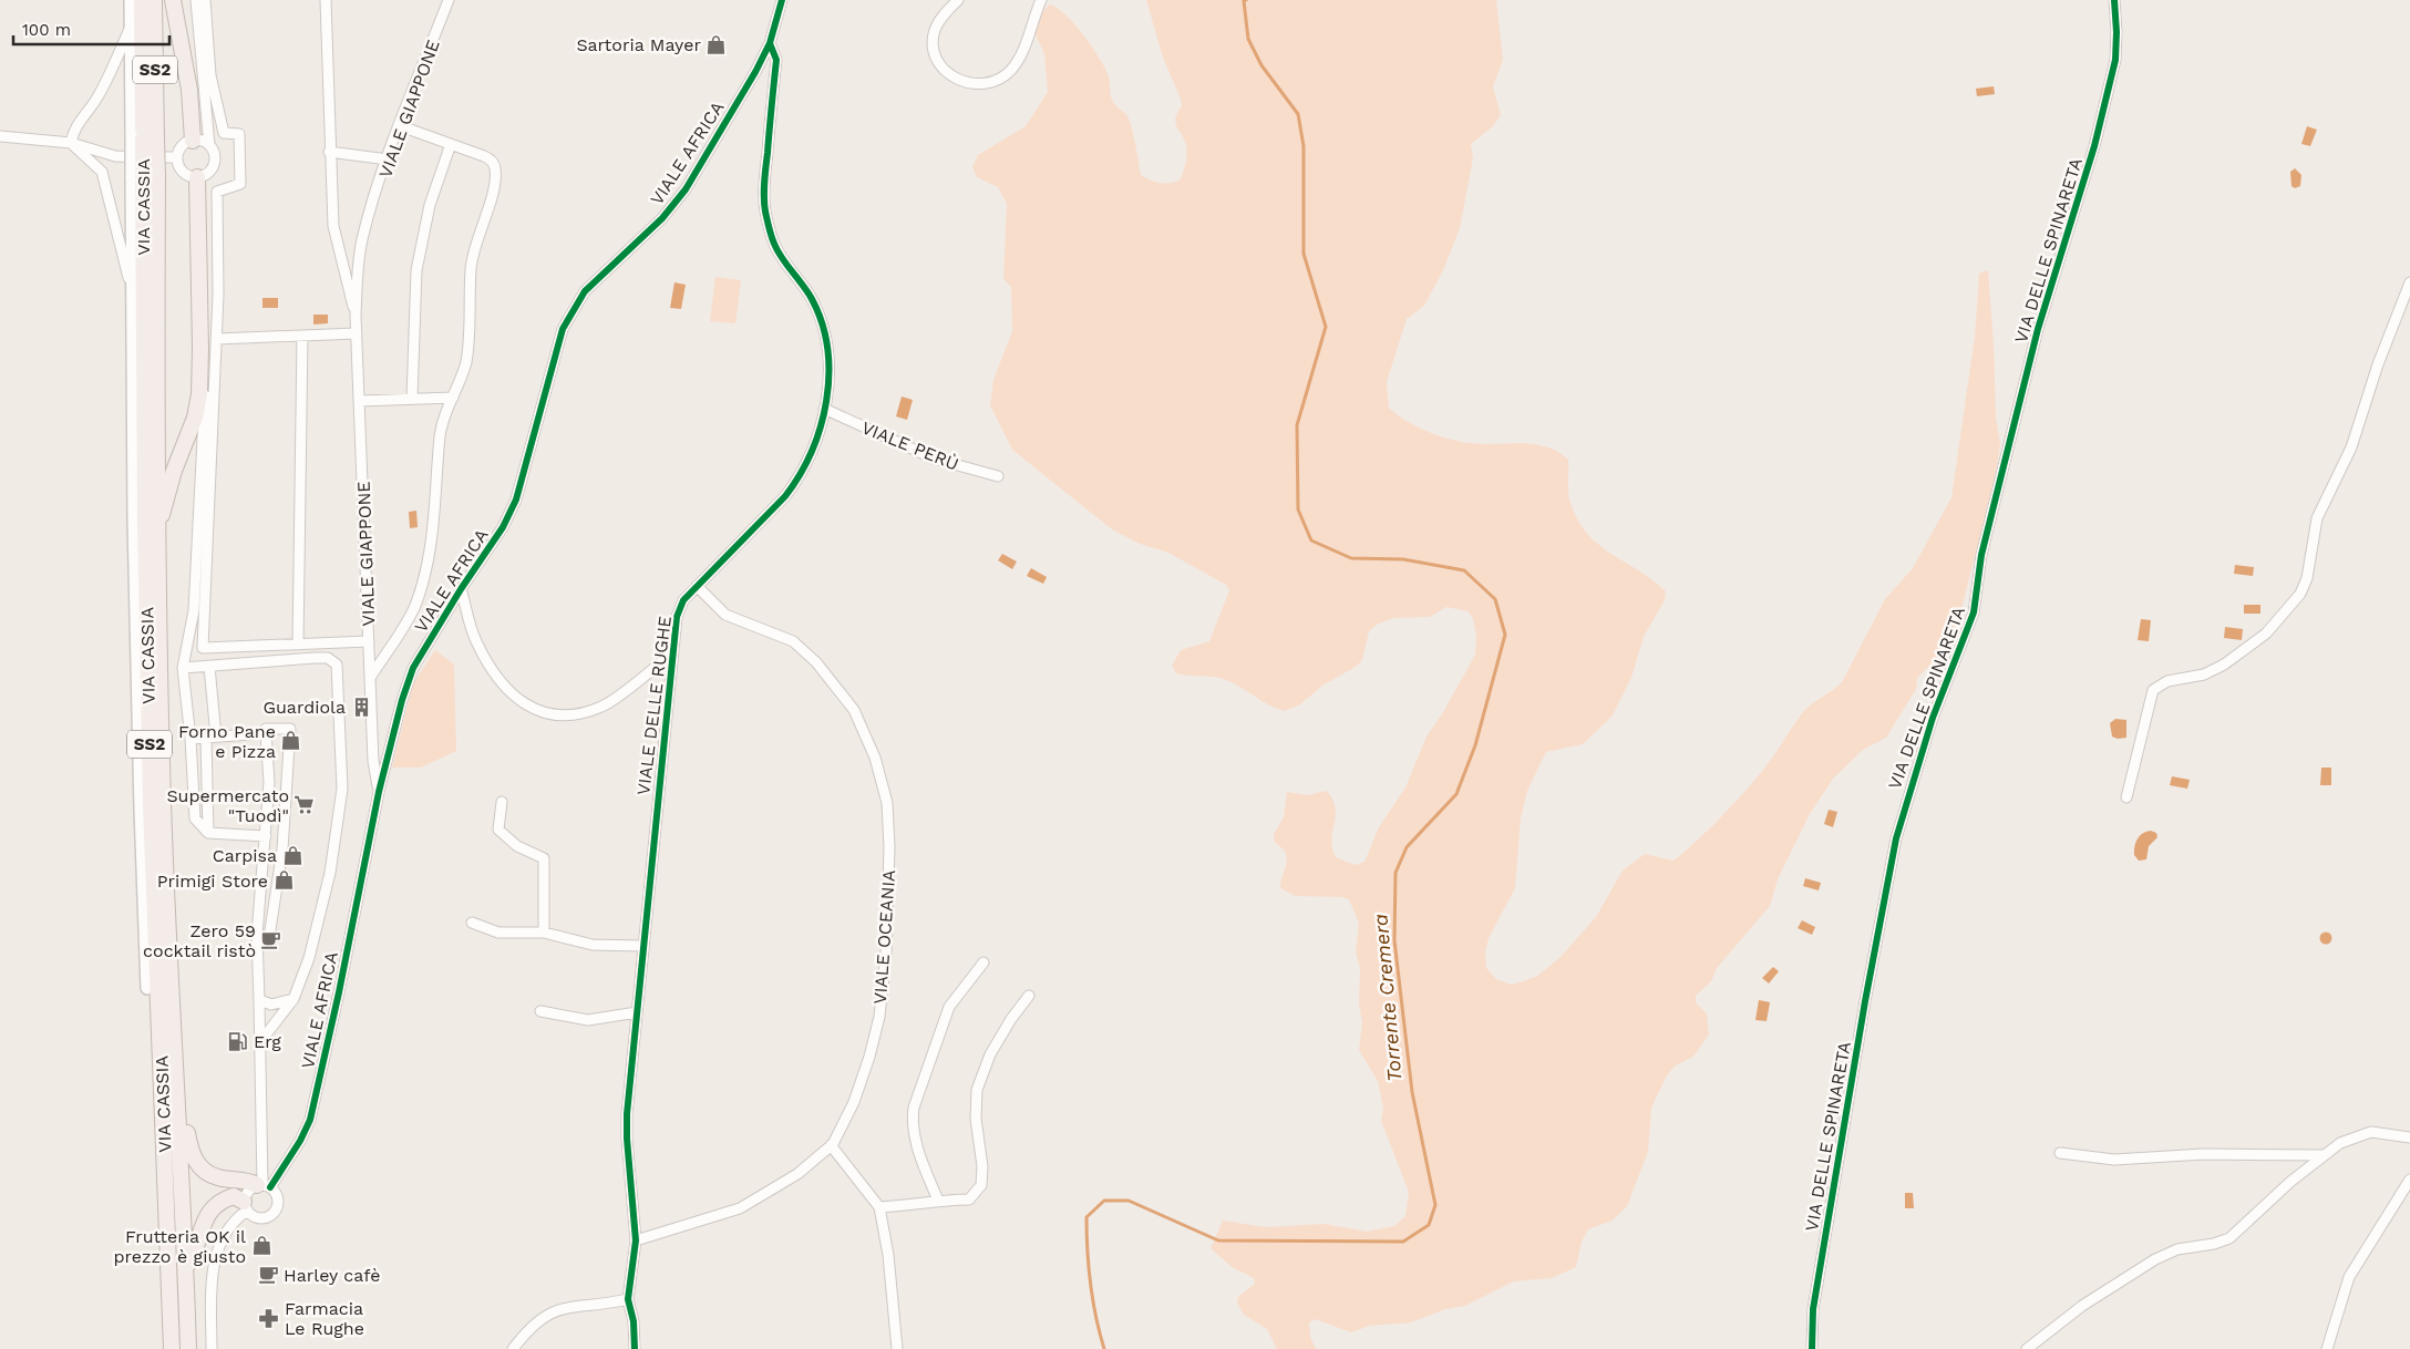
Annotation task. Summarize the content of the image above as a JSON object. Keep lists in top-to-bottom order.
{
  "streets": {
    "highway": ["SS2", "VIA CASSIA"],
    "street": [
      "VIALE GIAPPONE",
      "VIALE AFRICA",
      "VIA DELLE SPINARETA",
      "VIALE PERÙ",
      "VIALE DELLE RUGHE",
      "VIALE OCEANIA"
    ]
  },
  "crossings": [
    ["VIALE GIAPPONE", "VIALE AFRICA"],
    ["VIALE AFRICA", "VIALE DELLE RUGHE"],
    ["VIALE PERÙ", "VIALE DELLE RUGHE"],
    ["VIALE DELLE RUGHE", "VIALE OCEANIA"]
  ],
  "water": ["Torrente Cremera"],
  "places": {
    "shop": [
      "Sartoria Mayer",
      "Forno Pane e Pizza",
      "Carpisa",
      "Primigi Store",
      "Frutteria OK il prezzo è giusto"
    ],
    "building": ["Guardiola"],
    "supermarket": ["Supermercato \"Tuodì\""],
    "cafe": ["Zero 59 cocktail ristò", "Harley cafè"],
    "fuel station": ["Erg"],
    "pharmacy": ["Farmacia Le Rughe"]
  },
  "scale_bar": "100 m"
}
